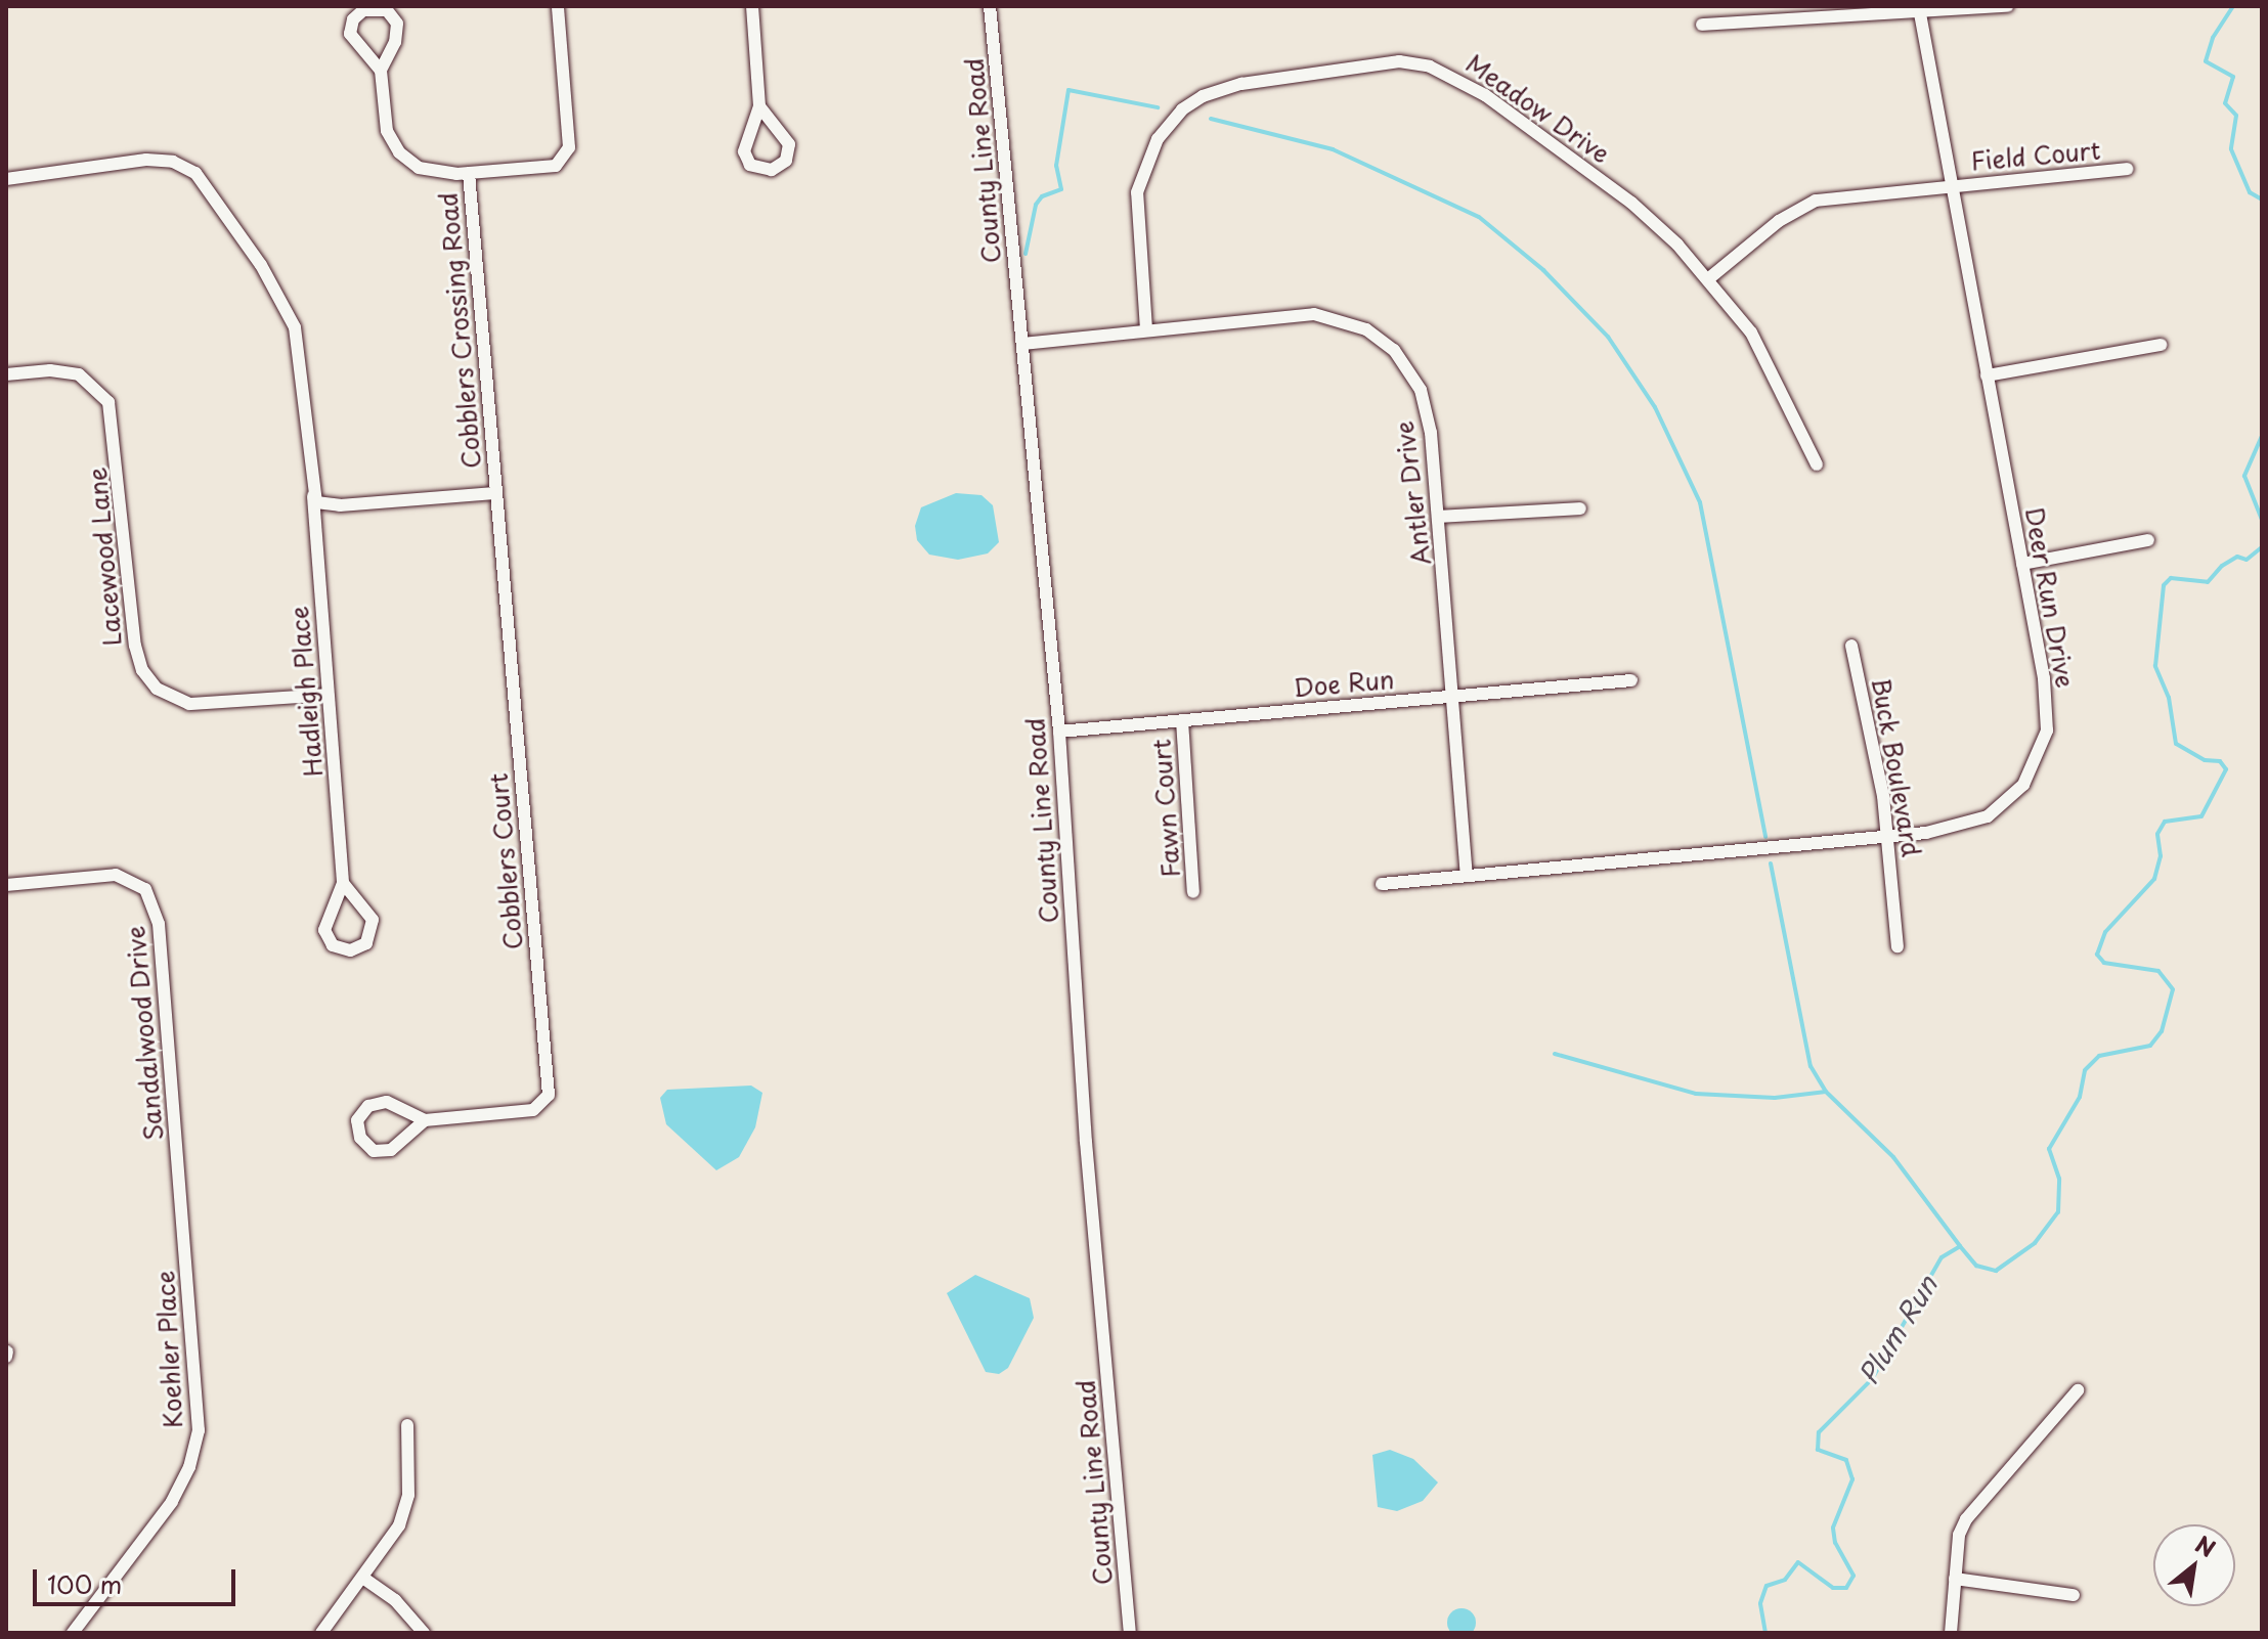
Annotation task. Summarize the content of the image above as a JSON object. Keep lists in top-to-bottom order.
{
  "streets": {
    "street": [
      "Meadow Drive",
      "Field Court",
      "County Line Road",
      "Cobblers Crossing Road",
      "Antler Drive",
      "Lacewood Lane",
      "Deer Run Drive",
      "Doe Run",
      "Hadleigh Place",
      "Buck Boulevard",
      "Fawn Court",
      "Cobblers Court",
      "Sandalwood Drive",
      "Koehler Place"
    ]
  },
  "crossings": [
    ["Meadow Drive", "Field Court"],
    ["Meadow Drive", "Antler Drive"],
    ["Field Court", "Deer Run Drive"],
    ["County Line Road", "Antler Drive"],
    ["County Line Road", "Doe Run"],
    ["Cobblers Crossing Road", "Hadleigh Place"],
    ["Cobblers Crossing Road", "Cobblers Court"],
    ["Antler Drive", "Deer Run Drive"],
    ["Antler Drive", "Doe Run"],
    ["Lacewood Lane", "Hadleigh Place"],
    ["Deer Run Drive", "Buck Boulevard"],
    ["Doe Run", "Fawn Court"],
    ["Sandalwood Drive", "Koehler Place"]
  ],
  "water": ["Plum Run"],
  "scale_bar": "100 m",
  "north": "top right"
}
